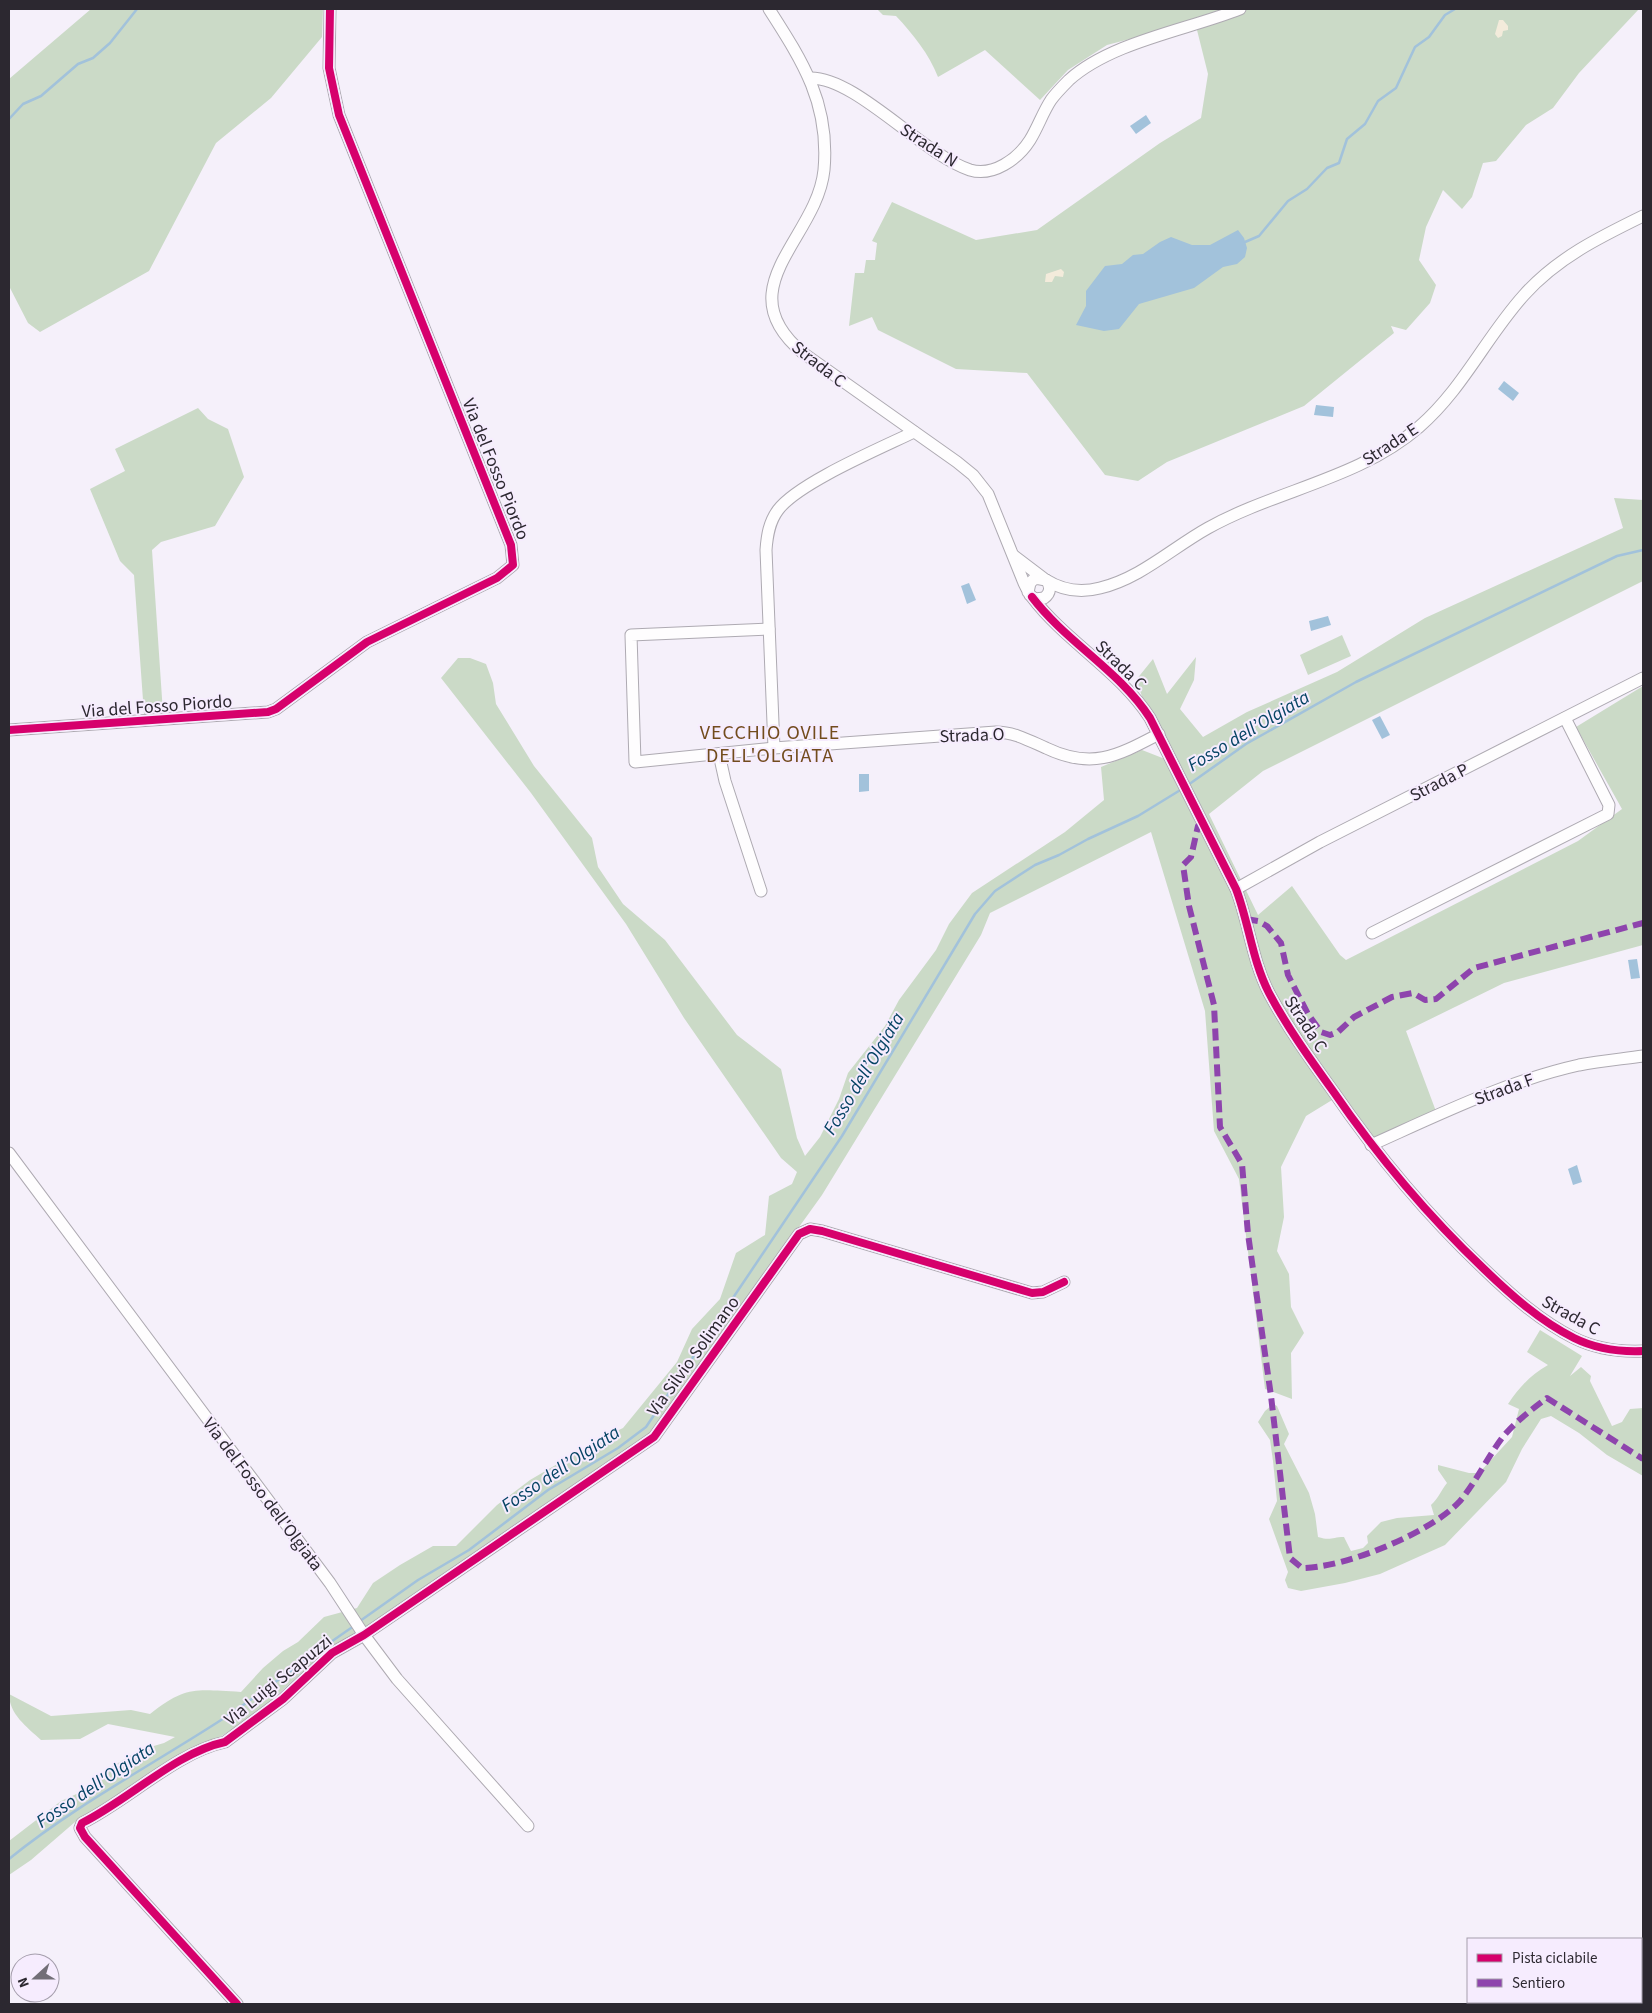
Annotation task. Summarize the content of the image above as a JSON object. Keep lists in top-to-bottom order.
{
  "streets": {
    "street": [
      "Strada N",
      "Strada C",
      "Strada E",
      "Via del Fosso Piordo",
      "Strada O",
      "Strada P",
      "Strada F",
      "Via Silvio Solimano",
      "Via del Fosso dell'Olgiata",
      "Via Luigi Scapuzzi"
    ]
  },
  "crossings": [
    ["Strada N", "Strada C"],
    ["Strada C", "Strada E"],
    ["Strada C", "Strada O"],
    ["Strada C", "Strada P"],
    ["Strada C", "Strada F"],
    ["Via Silvio Solimano", "Via del Fosso dell'Olgiata"],
    ["Via Silvio Solimano", "Via Luigi Scapuzzi"],
    ["Via del Fosso dell'Olgiata", "Via Luigi Scapuzzi"]
  ],
  "districts": ["VECCHIO OVILE DELL'OLGIATA"],
  "water": ["Fosso dell’Olgiata", "Fosso dell'Olgiata"],
  "legend": ["Pista ciclabile", "Sentiero"],
  "north": "left"
}
